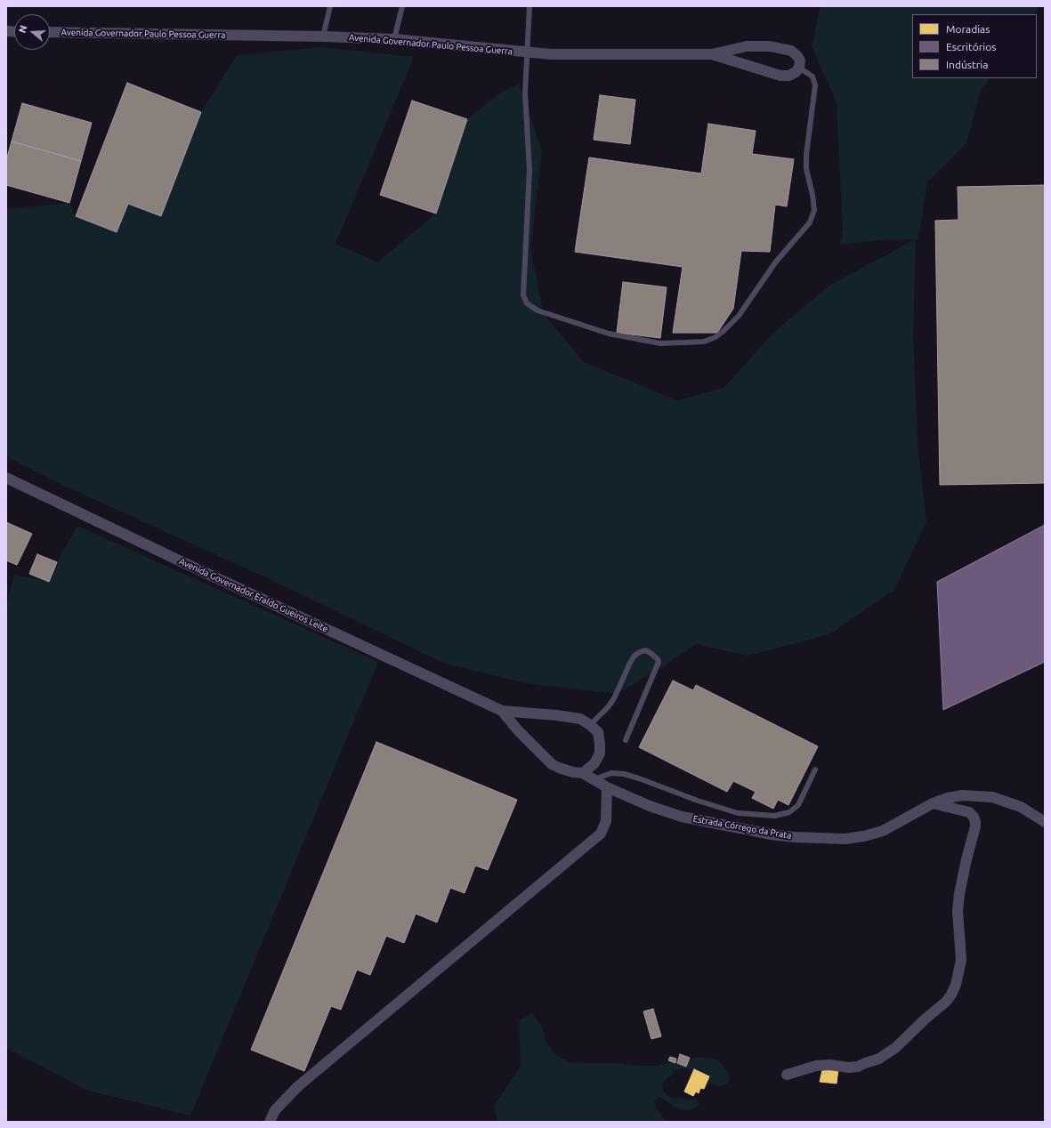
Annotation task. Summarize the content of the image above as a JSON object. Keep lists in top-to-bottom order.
{
  "streets": {
    "street": ["Avenida Governador Paulo Pessoa Guerra", "Avenida Governador Eraldo Gueiros Leite", "Estrada Córrego da Prata"]
  },
  "crossings": [
    ["Avenida Governador Eraldo Gueiros Leite", "Estrada Córrego da Prata"]
  ],
  "legend": ["Moradias", "Escritórios", "Indústria"],
  "north": "left"
}
